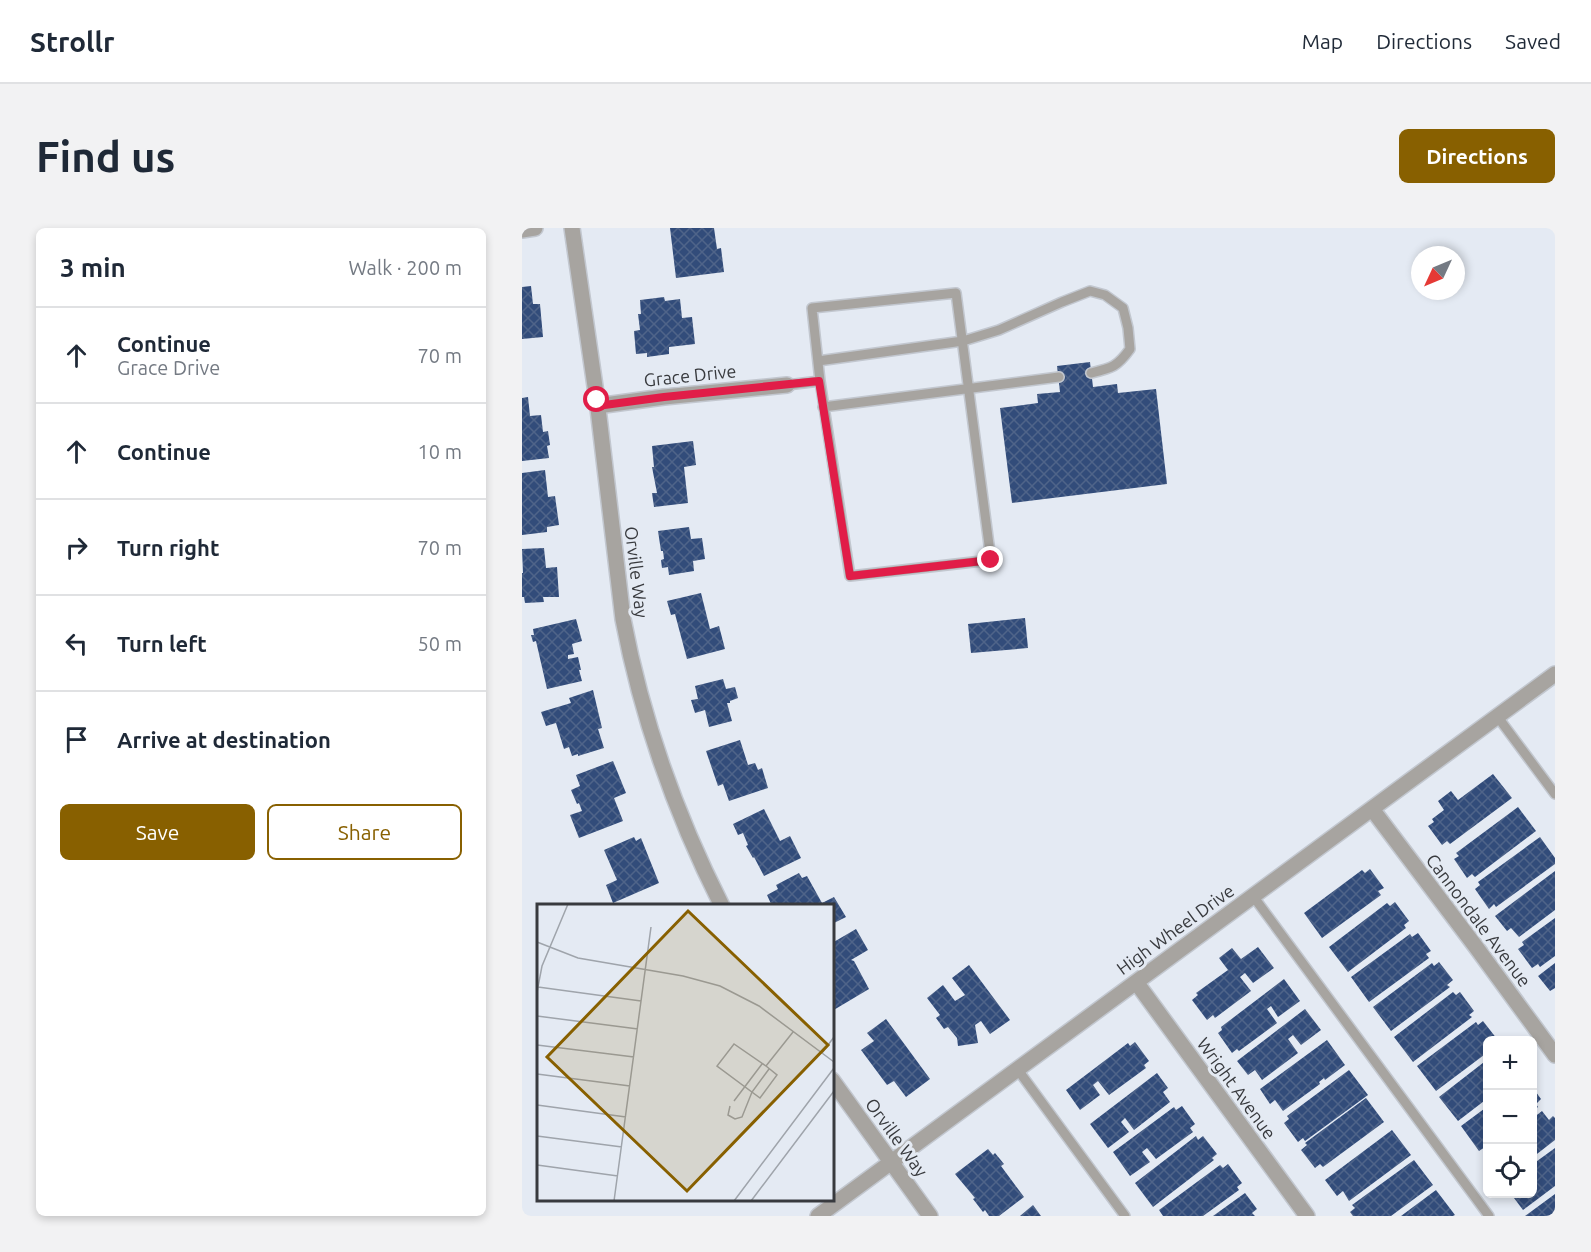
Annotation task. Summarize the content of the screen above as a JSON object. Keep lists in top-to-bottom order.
{
  "streets": {
    "street": [
      "Grace Drive",
      "Orville Way",
      "Cannondale Avenue",
      "High Wheel Drive",
      "Wright Avenue"
    ]
  },
  "crossings": [
    ["Grace Drive", "Orville Way"],
    ["Orville Way", "High Wheel Drive"],
    ["Cannondale Avenue", "High Wheel Drive"],
    ["High Wheel Drive", "Wright Avenue"]
  ],
  "north": "bottom left",
  "page": {
    "header": "Strollr",
    "nav": ["Map", "Directions", "Saved"],
    "buttons": [
      "Directions",
      ["Save", "Share"]
    ],
    "title": "Find us",
    "heading": ["3 min", "Walk · 200 m"],
    "list": [
      ["Continue", "Grace Drive", "70 m"],
      ["Continue", "10 m"],
      ["Turn right", "70 m"],
      ["Turn left", "50 m"],
      "Arrive at destination"
    ],
    "map_buttons": ["+", "−"]
  }
}
